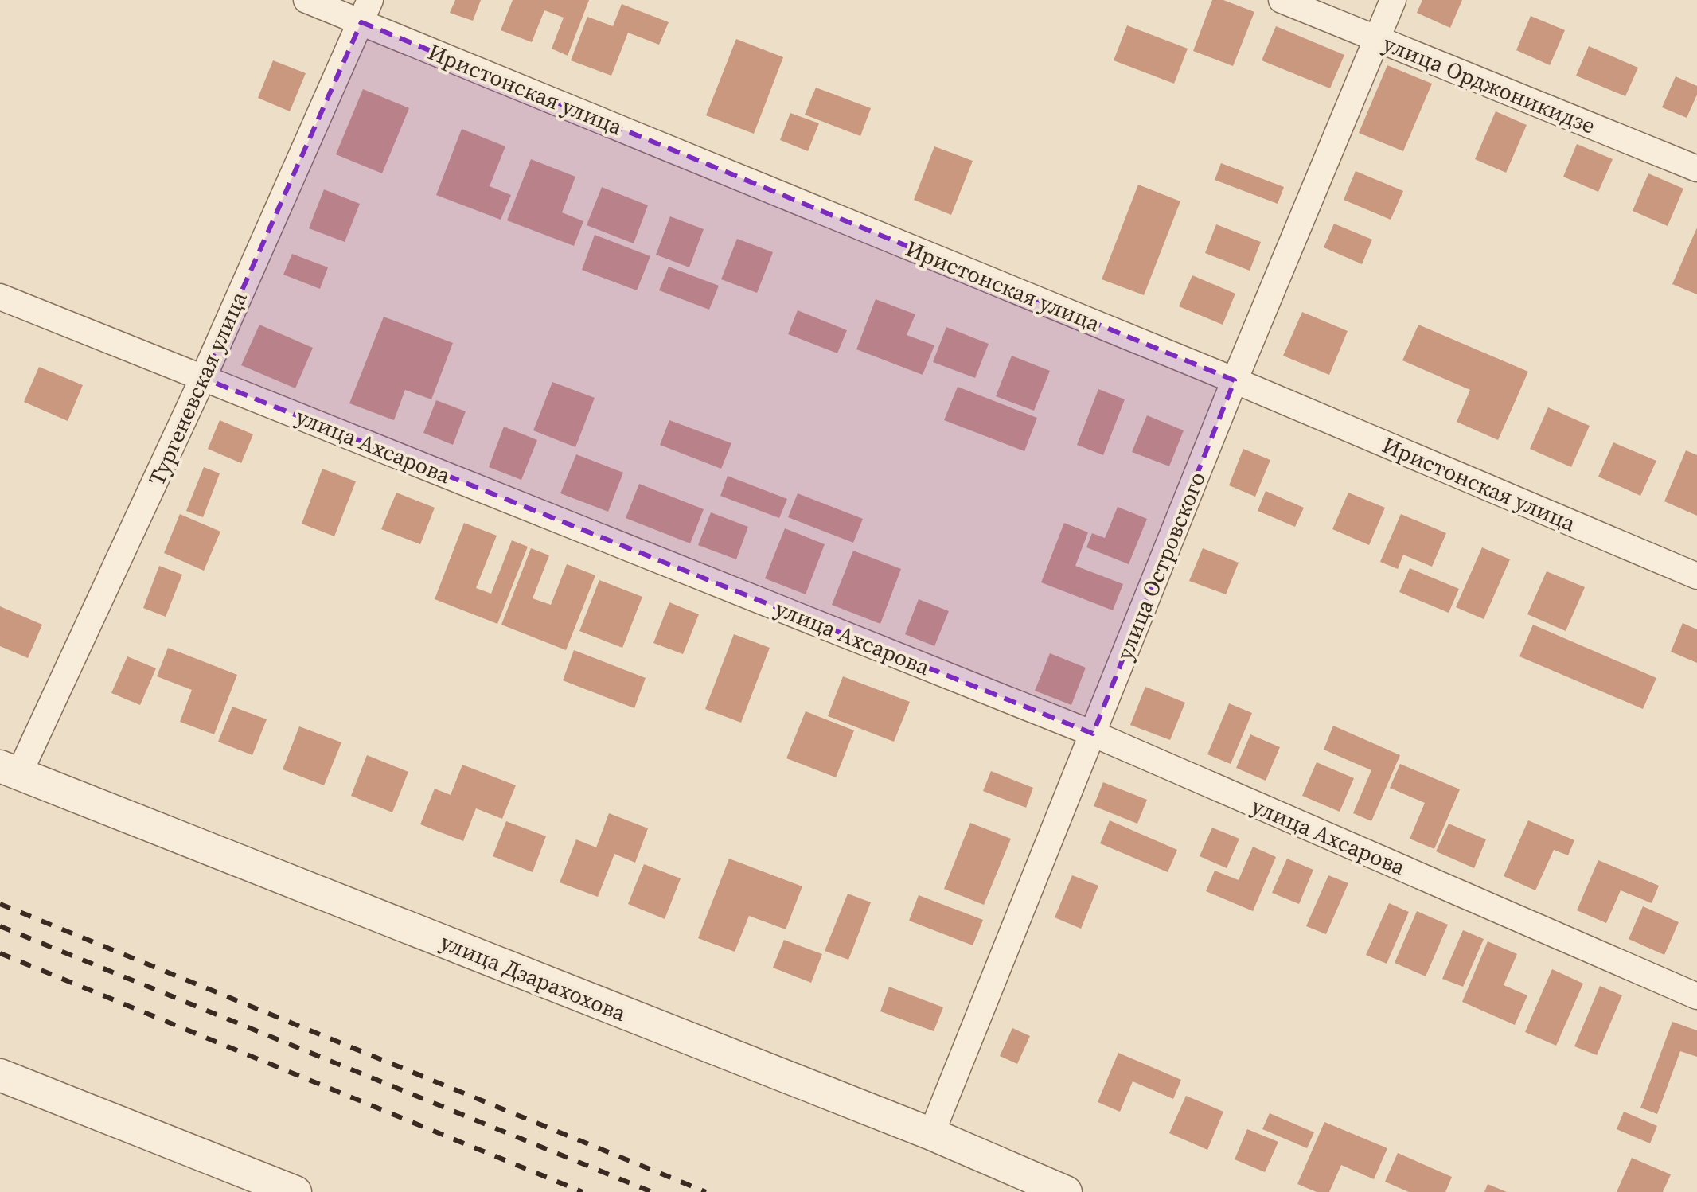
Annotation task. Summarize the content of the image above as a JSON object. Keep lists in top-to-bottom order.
{
  "streets": {
    "street": [
      "улица Орджоникидзе",
      "Иристонская улица",
      "Тургеневская улица",
      "улица Ахсарова",
      "улица Островского",
      "улица Дзарахохова"
    ]
  },
  "crossings": [
    ["улица Орджоникидзе", "улица Островского"],
    ["Иристонская улица", "Тургеневская улица"],
    ["Иристонская улица", "улица Островского"],
    ["Тургеневская улица", "улица Ахсарова"],
    ["Тургеневская улица", "улица Дзарахохова"],
    ["улица Ахсарова", "улица Островского"],
    ["улица Островского", "улица Дзарахохова"]
  ]
}
